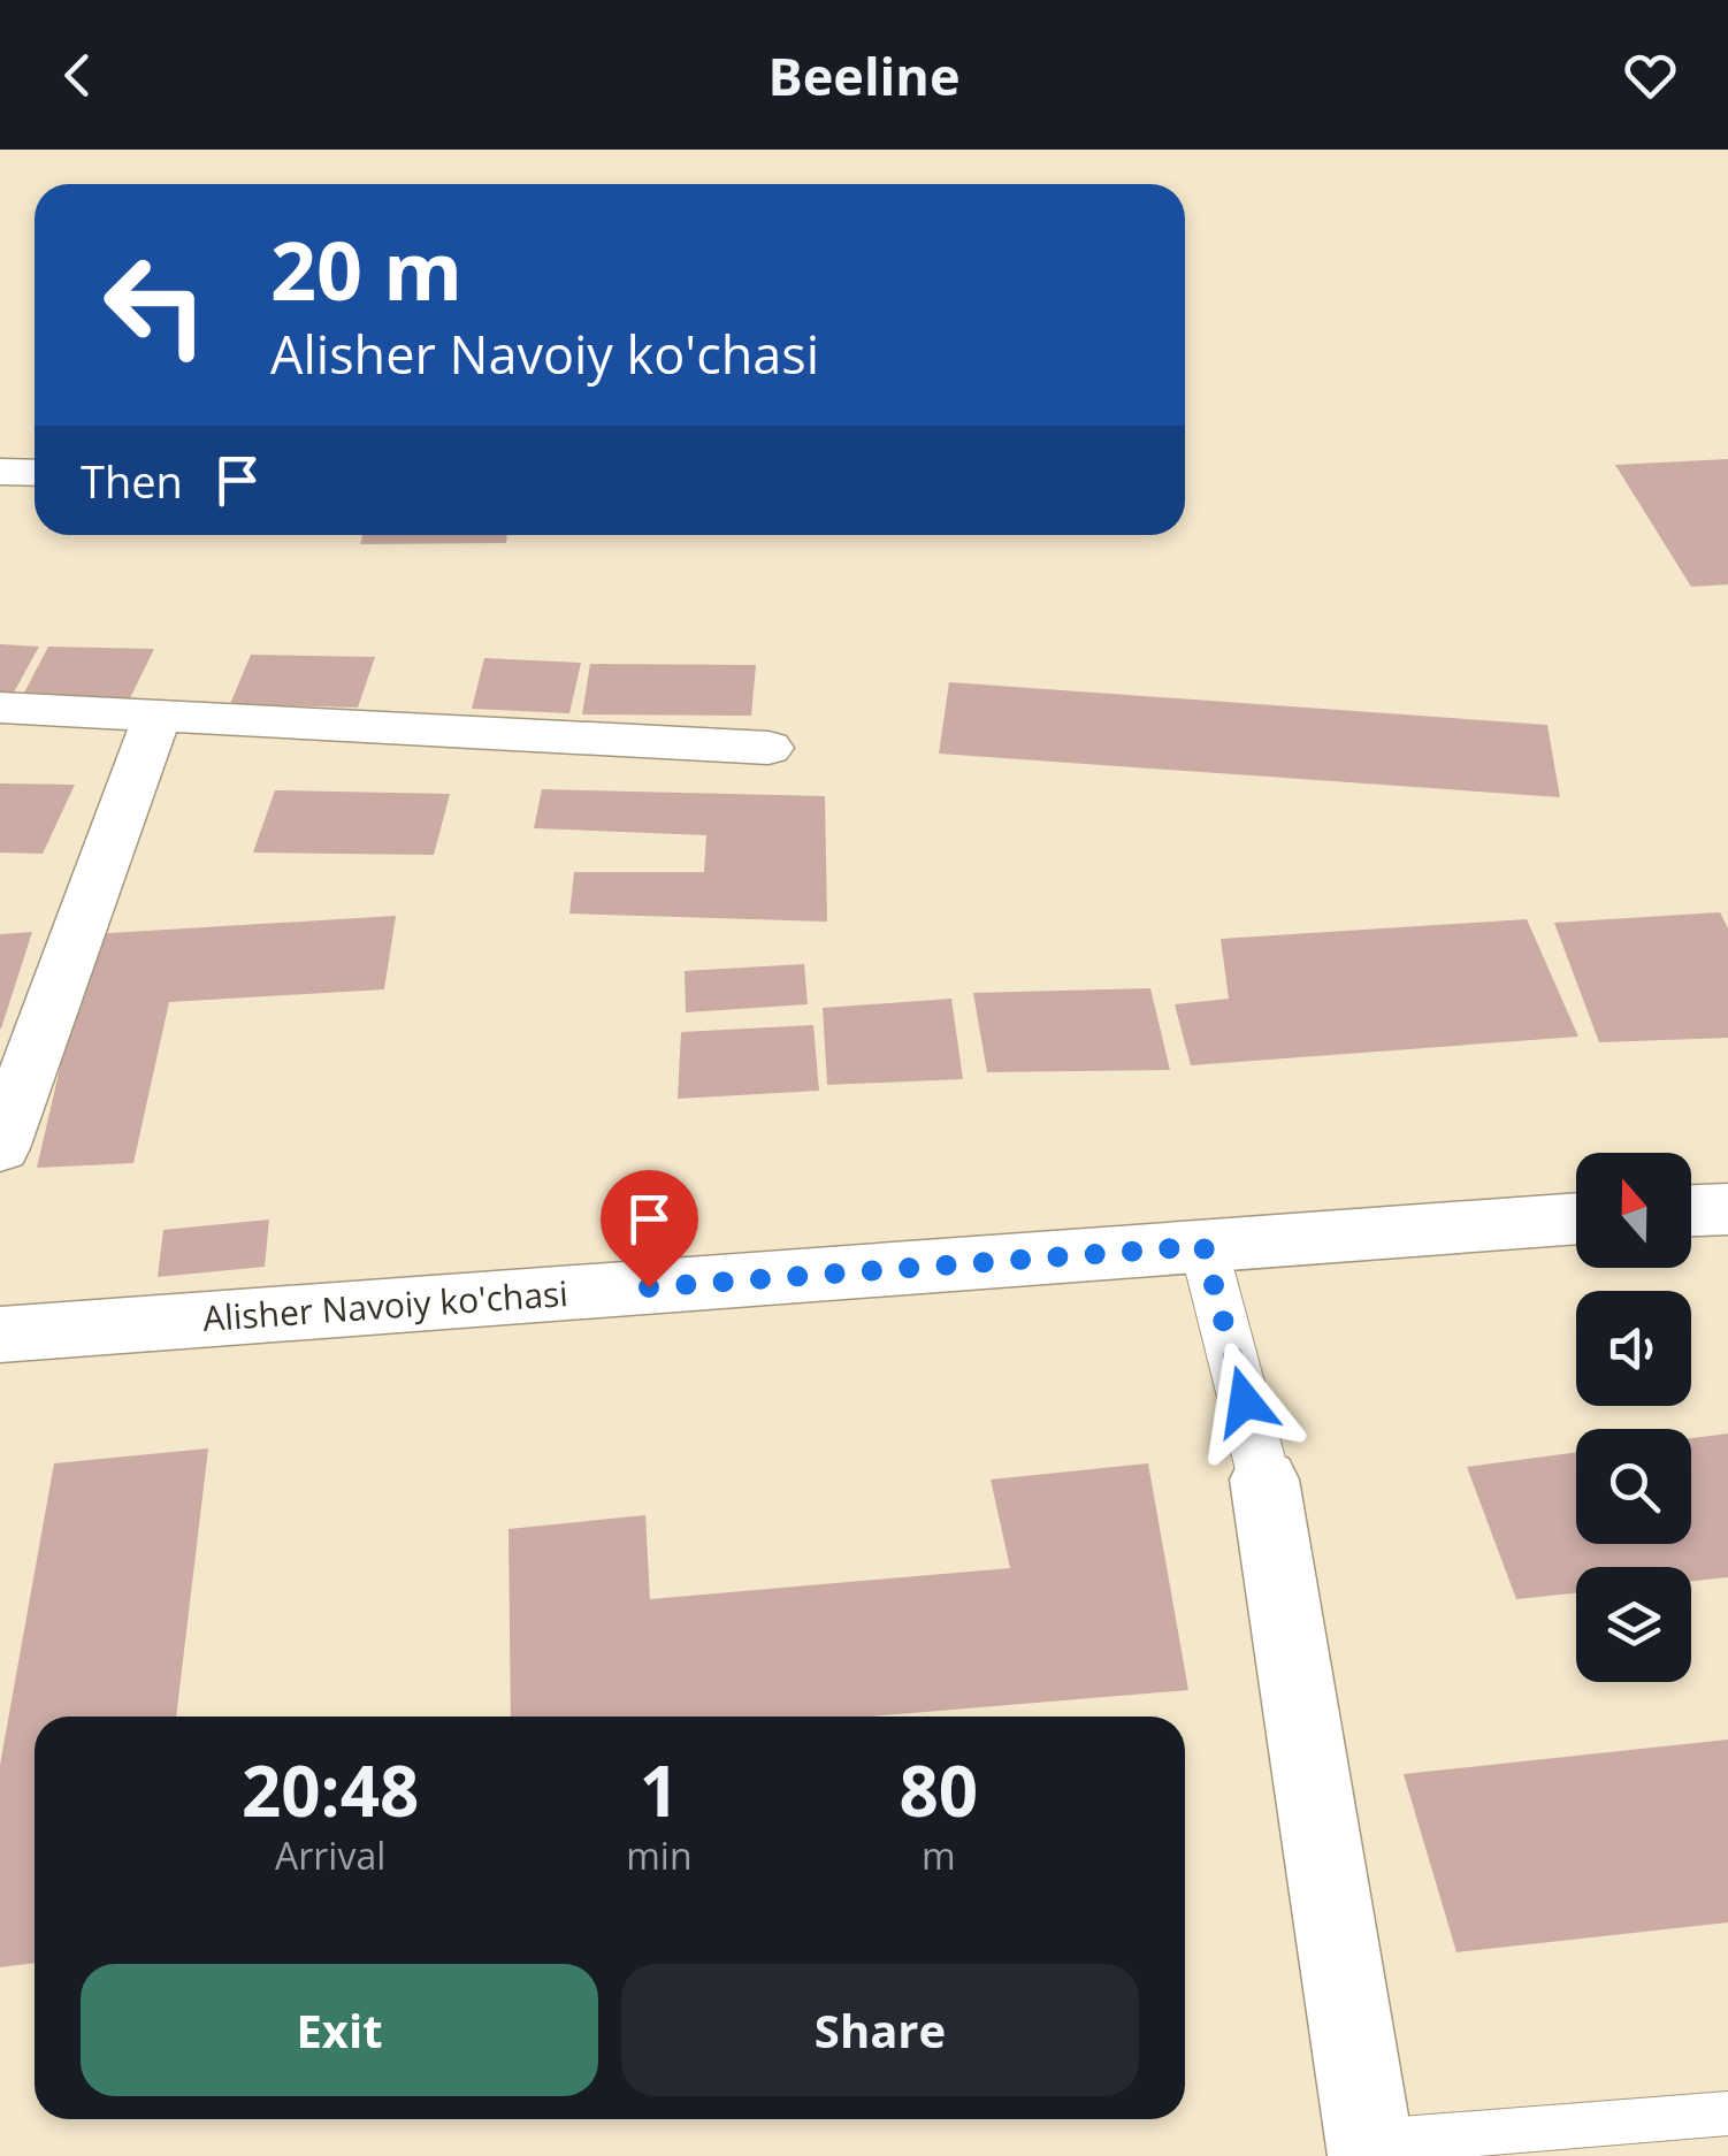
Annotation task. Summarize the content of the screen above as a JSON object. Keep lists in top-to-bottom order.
{
  "streets": {
    "street": ["Alisher Navoiy ko'chasi"]
  },
  "north": "top",
  "page": {
    "header": "Beeline",
    "turn": ["20 m", "Alisher Navoiy ko'chasi"],
    "then": "Then",
    "eta": [
      "20:48",
      "Arrival",
      "1",
      "min",
      "80",
      "m"
    ],
    "buttons": ["Exit", "Share"]
  }
}
